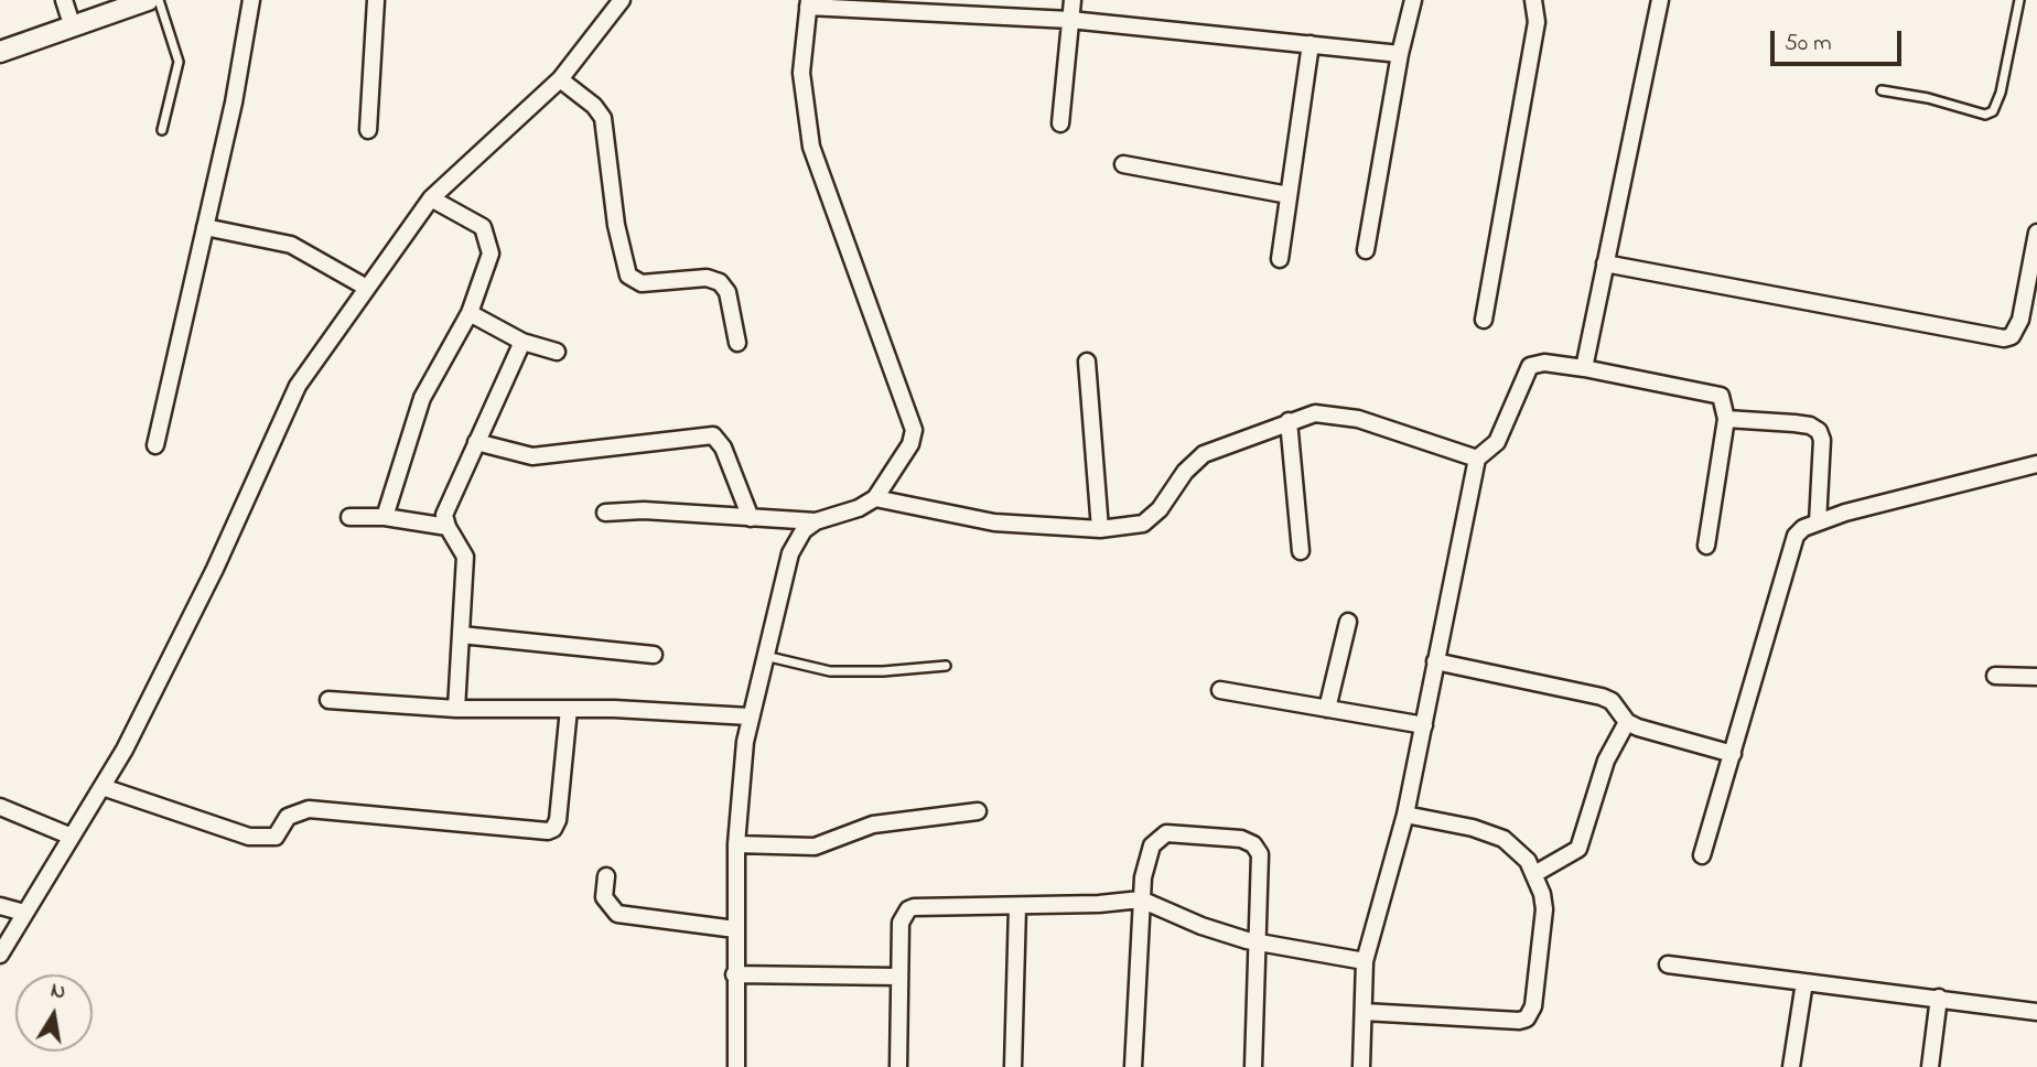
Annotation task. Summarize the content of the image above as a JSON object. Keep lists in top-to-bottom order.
{
  "scale_bar": "50 m",
  "north": "top"
}
